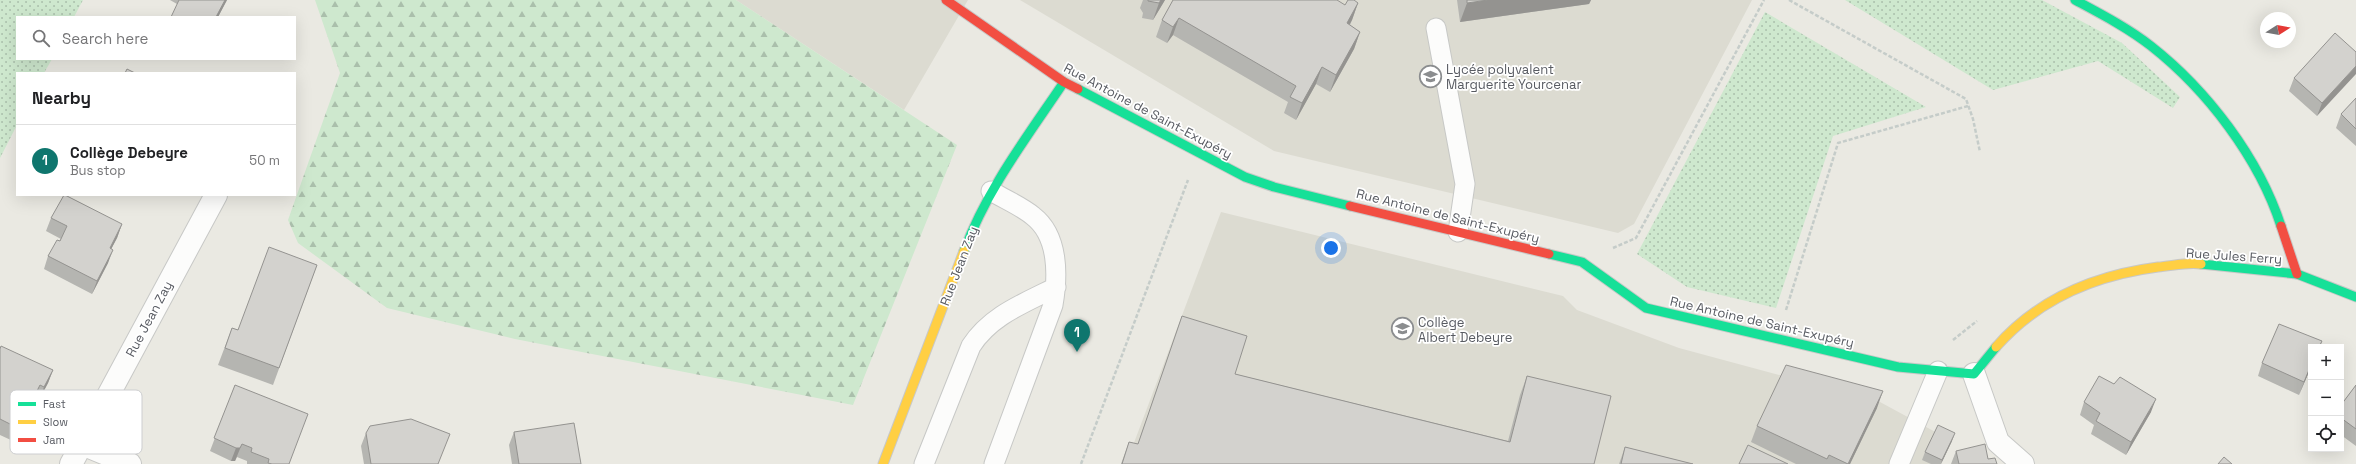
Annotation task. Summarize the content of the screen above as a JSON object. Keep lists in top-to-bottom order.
{
  "streets": {
    "street": ["Rue Antoine de Saint-Exupéry", "Rue Jules Ferry", "Rue Jean Zay"]
  },
  "crossings": [
    ["Rue Antoine de Saint-Exupéry", "Rue Jules Ferry"],
    ["Rue Antoine de Saint-Exupéry", "Rue Jean Zay"]
  ],
  "places": {
    "school or university": ["Lycée polyvalent Marguerite Yourcenar", "Collège Albert Debeyre"]
  },
  "legend": ["Fast", "Slow", "Jam"],
  "north": "right",
  "page": {
    "search": "Search here",
    "heading": "Nearby",
    "list": [
      {
        "mark": "1",
        "name": "Collège Debeyre",
        "note": "Bus stop",
        "value": "50 m"
      }
    ],
    "pins": "1",
    "map_buttons": ["+", "−"]
  }
}
